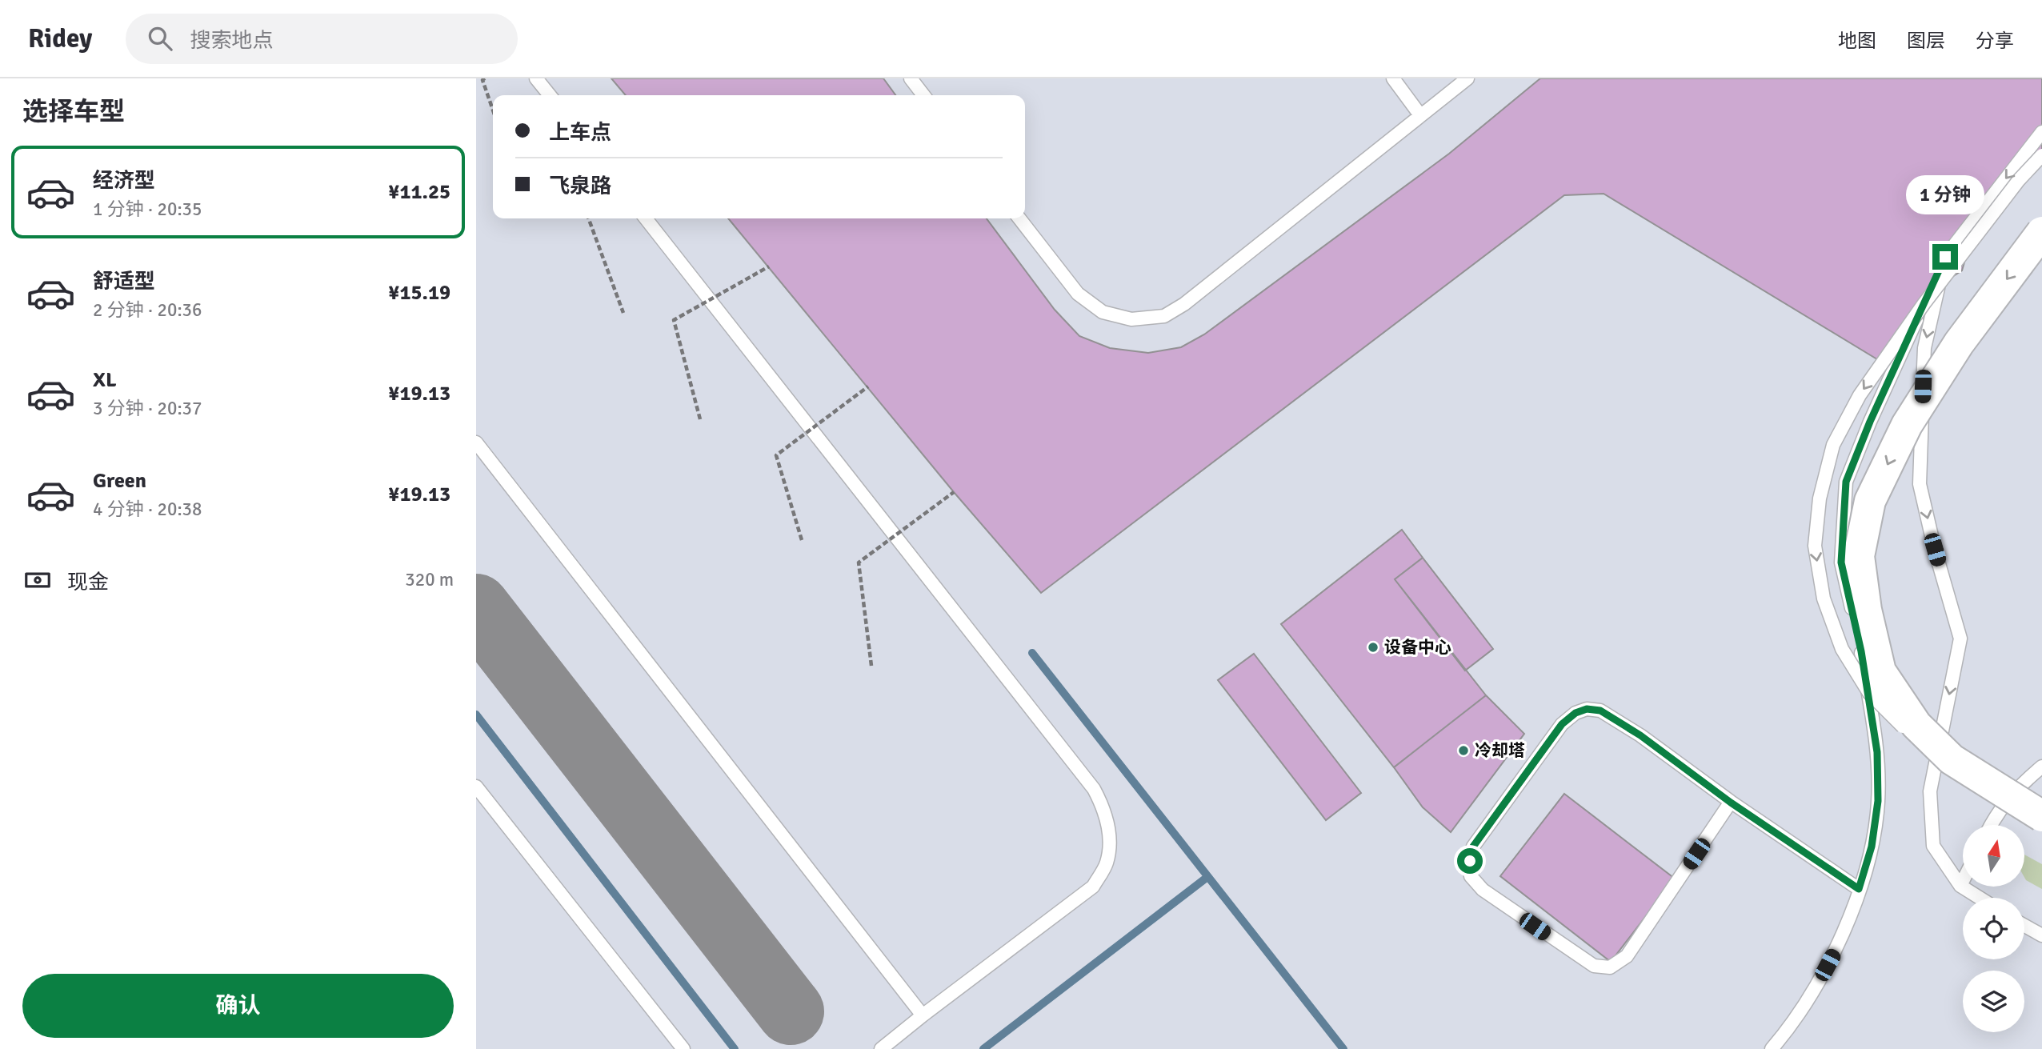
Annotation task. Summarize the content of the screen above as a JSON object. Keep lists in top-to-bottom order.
{
  "places": ["设备中心", "冷却塔"],
  "north": "top",
  "page": {
    "header": "Ridey",
    "search": "搜索地点",
    "nav": ["地图", "图层", "分享"],
    "heading": "选择车型",
    "banner": ["上车点", "飞泉路"],
    "list": [
      {
        "name": "经济型",
        "note": "1 分钟 · 20:35",
        "value": "¥11.25"
      },
      {
        "name": "舒适型",
        "note": "2 分钟 · 20:36",
        "value": "¥15.19"
      },
      {
        "name": "XL",
        "note": "3 分钟 · 20:37",
        "value": "¥19.13"
      },
      {
        "name": "Green",
        "note": "4 分钟 · 20:38",
        "value": "¥19.13"
      }
    ],
    "bubble": "1 分钟",
    "pay": ["现金", "320 m"],
    "buttons": "确认"
  }
}
